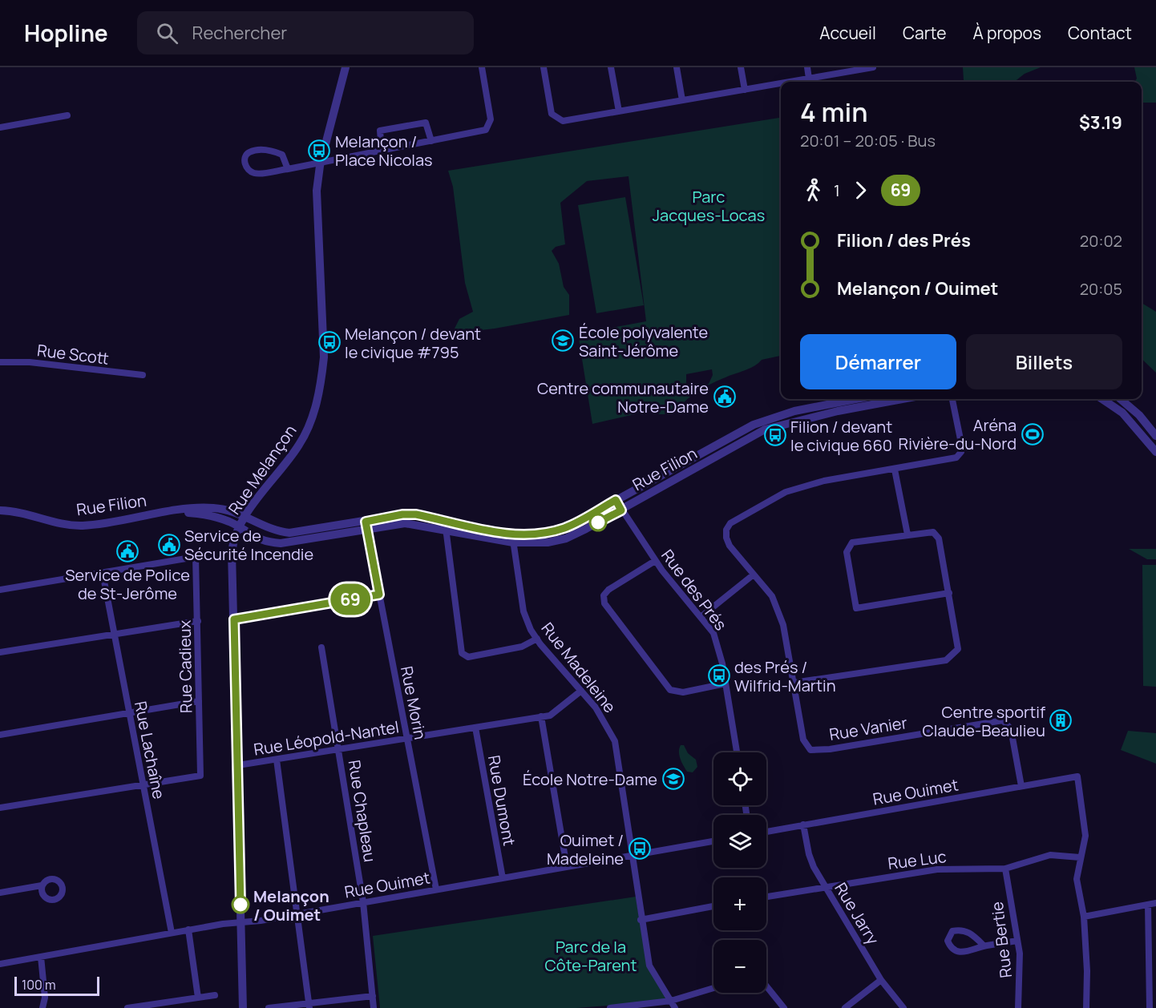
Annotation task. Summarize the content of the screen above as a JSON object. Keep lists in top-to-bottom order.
{
  "streets": {
    "street": [
      "Rue Scott",
      "Rue Filion",
      "Rue Melançon",
      "Rue des Prés",
      "Rue Cadieux",
      "Rue Madeleine",
      "Rue Morin",
      "Rue Vanier",
      "Rue Léopold-Nantel",
      "Rue Lachaîne",
      "Rue Ouimet",
      "Rue Dumont",
      "Rue Chapleau",
      "Rue Luc",
      "Rue Jarry",
      "Rue Bertie"
    ]
  },
  "crossings": [
    ["Rue Filion", "Rue Melançon"],
    ["Rue Filion", "Rue des Prés"],
    ["Rue Filion", "Rue Madeleine"],
    ["Rue Filion", "Rue Morin"],
    ["Rue Melançon", "Rue Léopold-Nantel"],
    ["Rue Melançon", "Rue Ouimet"],
    ["Rue Cadieux", "Rue Lachaîne"],
    ["Rue Madeleine", "Rue Léopold-Nantel"],
    ["Rue Madeleine", "Rue Ouimet"],
    ["Rue Morin", "Rue Léopold-Nantel"],
    ["Rue Morin", "Rue Ouimet"],
    ["Rue Vanier", "Rue Ouimet"],
    ["Rue Léopold-Nantel", "Rue Dumont"],
    ["Rue Léopold-Nantel", "Rue Chapleau"],
    ["Rue Lachaîne", "Rue Ouimet"],
    ["Rue Ouimet", "Rue Dumont"],
    ["Rue Ouimet", "Rue Chapleau"],
    ["Rue Ouimet", "Rue Luc"],
    ["Rue Ouimet", "Rue Jarry"],
    ["Rue Luc", "Rue Jarry"],
    ["Rue Luc", "Rue Bertie"]
  ],
  "parks": ["Parc Jacques-Locas", "Parc de la Côte-Parent"],
  "places": {
    "bus stop": [
      "Melançon / Place Nicolas",
      "Melançon / devant le civique #795",
      "Filion / devant le civique 660",
      "des Prés / Wilfrid-Martin",
      "Ouimet / Madeleine"
    ],
    "school or university": ["École polyvalente Saint-Jérôme", "École Notre-Dame"],
    "public building": ["Centre communautaire Notre-Dame", "Service de Sécurité Incendie", "Service de Police de St-Jerôme"],
    "sports": ["Aréna Rivière-du-Nord"],
    "building": ["Centre sportif Claude-Beaulieu"],
    "other": ["Melançon / Ouimet"]
  },
  "lines": ["bus line 69"],
  "scale_bar": "100 m",
  "page": {
    "header": "Hopline",
    "search": "Rechercher",
    "nav": [
      "Accueil",
      "Carte",
      "À propos",
      "Contact"
    ],
    "on_map": "69",
    "heading": ["4 min", "20:01 – 20:05 · Bus", "$3.19"],
    "legs": ["1", "69"],
    "list": [
      {
        "name": "Filion / des Prés",
        "value": "20:02"
      },
      {
        "name": "Melançon / Ouimet",
        "value": "20:05"
      }
    ],
    "buttons": ["Démarrer", "Billets"],
    "map_buttons": ["+", "−"],
    "scale": "100 m"
  }
}
